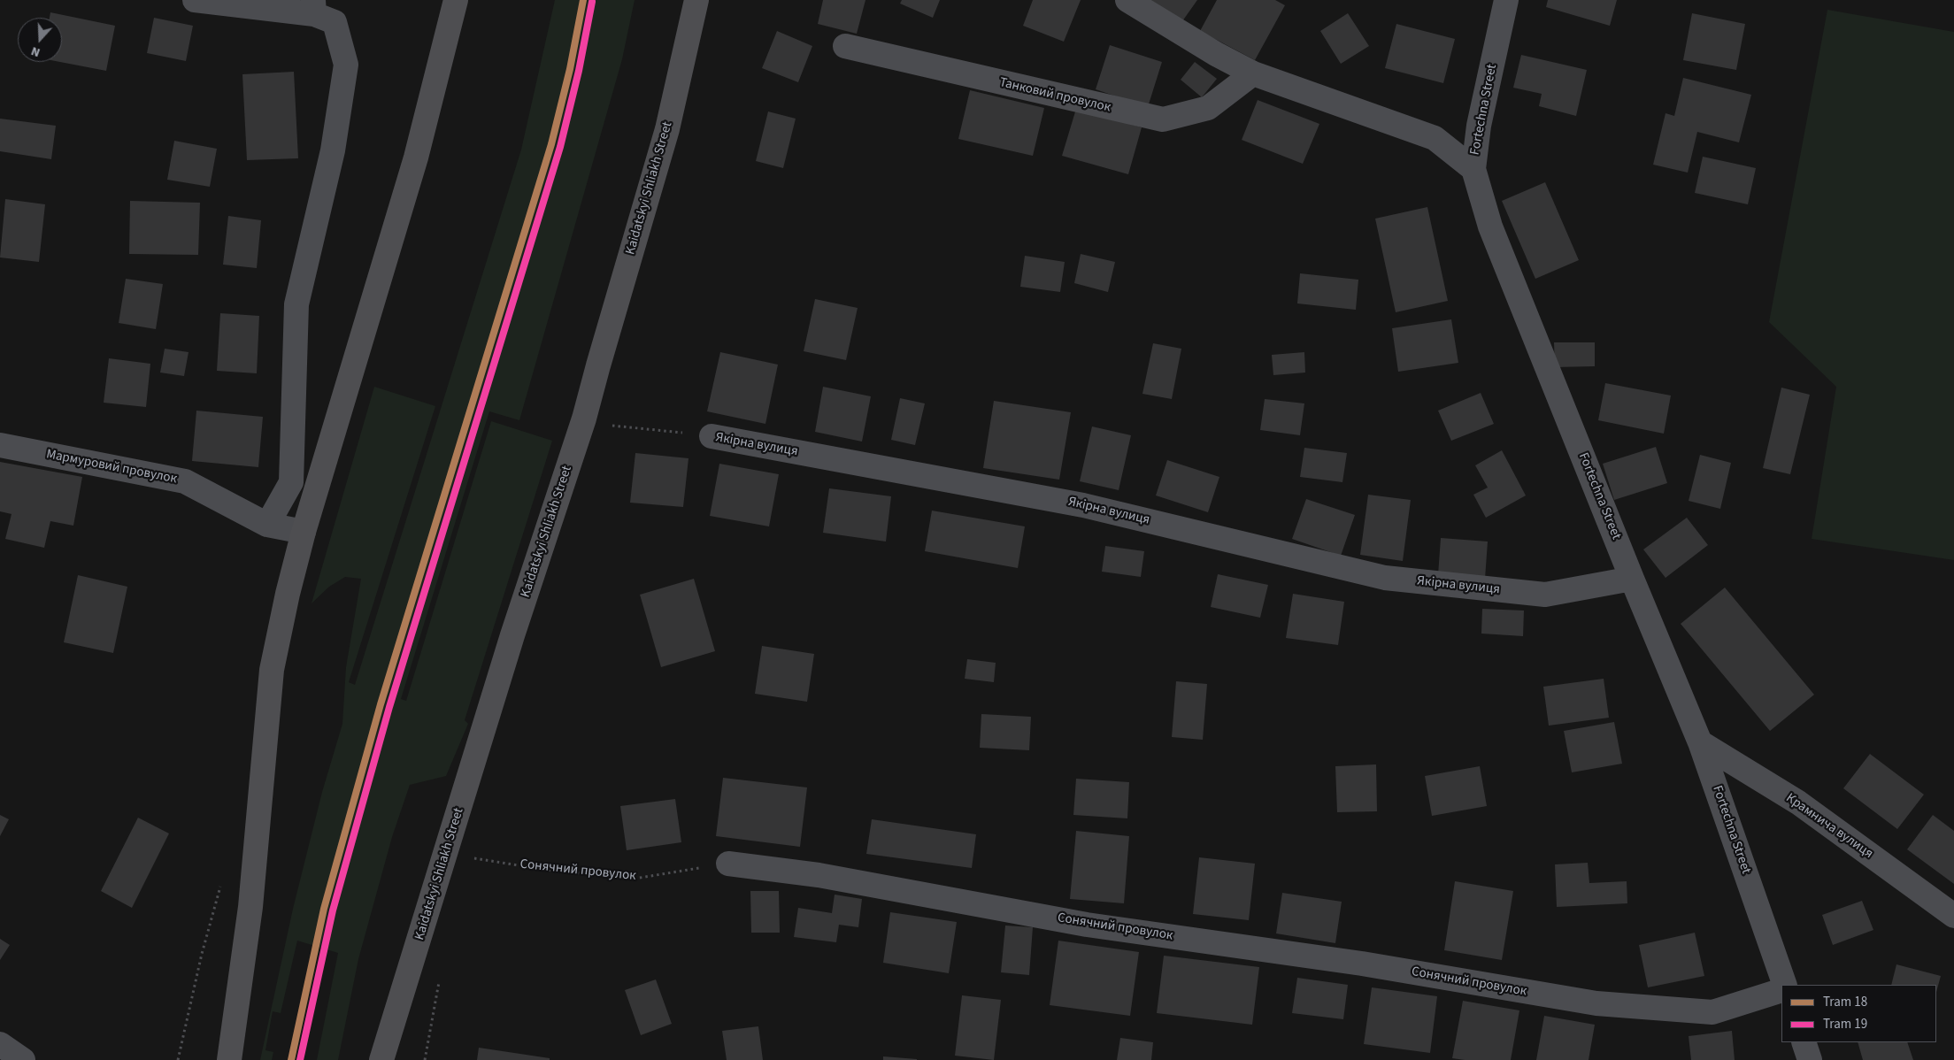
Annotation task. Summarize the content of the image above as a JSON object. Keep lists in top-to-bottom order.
{
  "streets": {
    "highway": ["Kaidatskyi Shliakh Street"],
    "street": [
      "Танковий провулок",
      "Fortechna Street",
      "Якірна вулиця",
      "Мармуровий провулок",
      "Крамнича вулиця",
      "Сонячний провулок"
    ]
  },
  "crossings": [
    ["Fortechna Street", "Якірна вулиця"],
    ["Fortechna Street", "Крамнича вулиця"],
    ["Kaidatskyi Shliakh Street", "Якірна вулиця"],
    ["Kaidatskyi Shliakh Street", "Сонячний провулок"]
  ],
  "lines": ["tram line 18", "tram line 19"],
  "legend": ["Tram 18", "Tram 19"],
  "north": "bottom"
}
